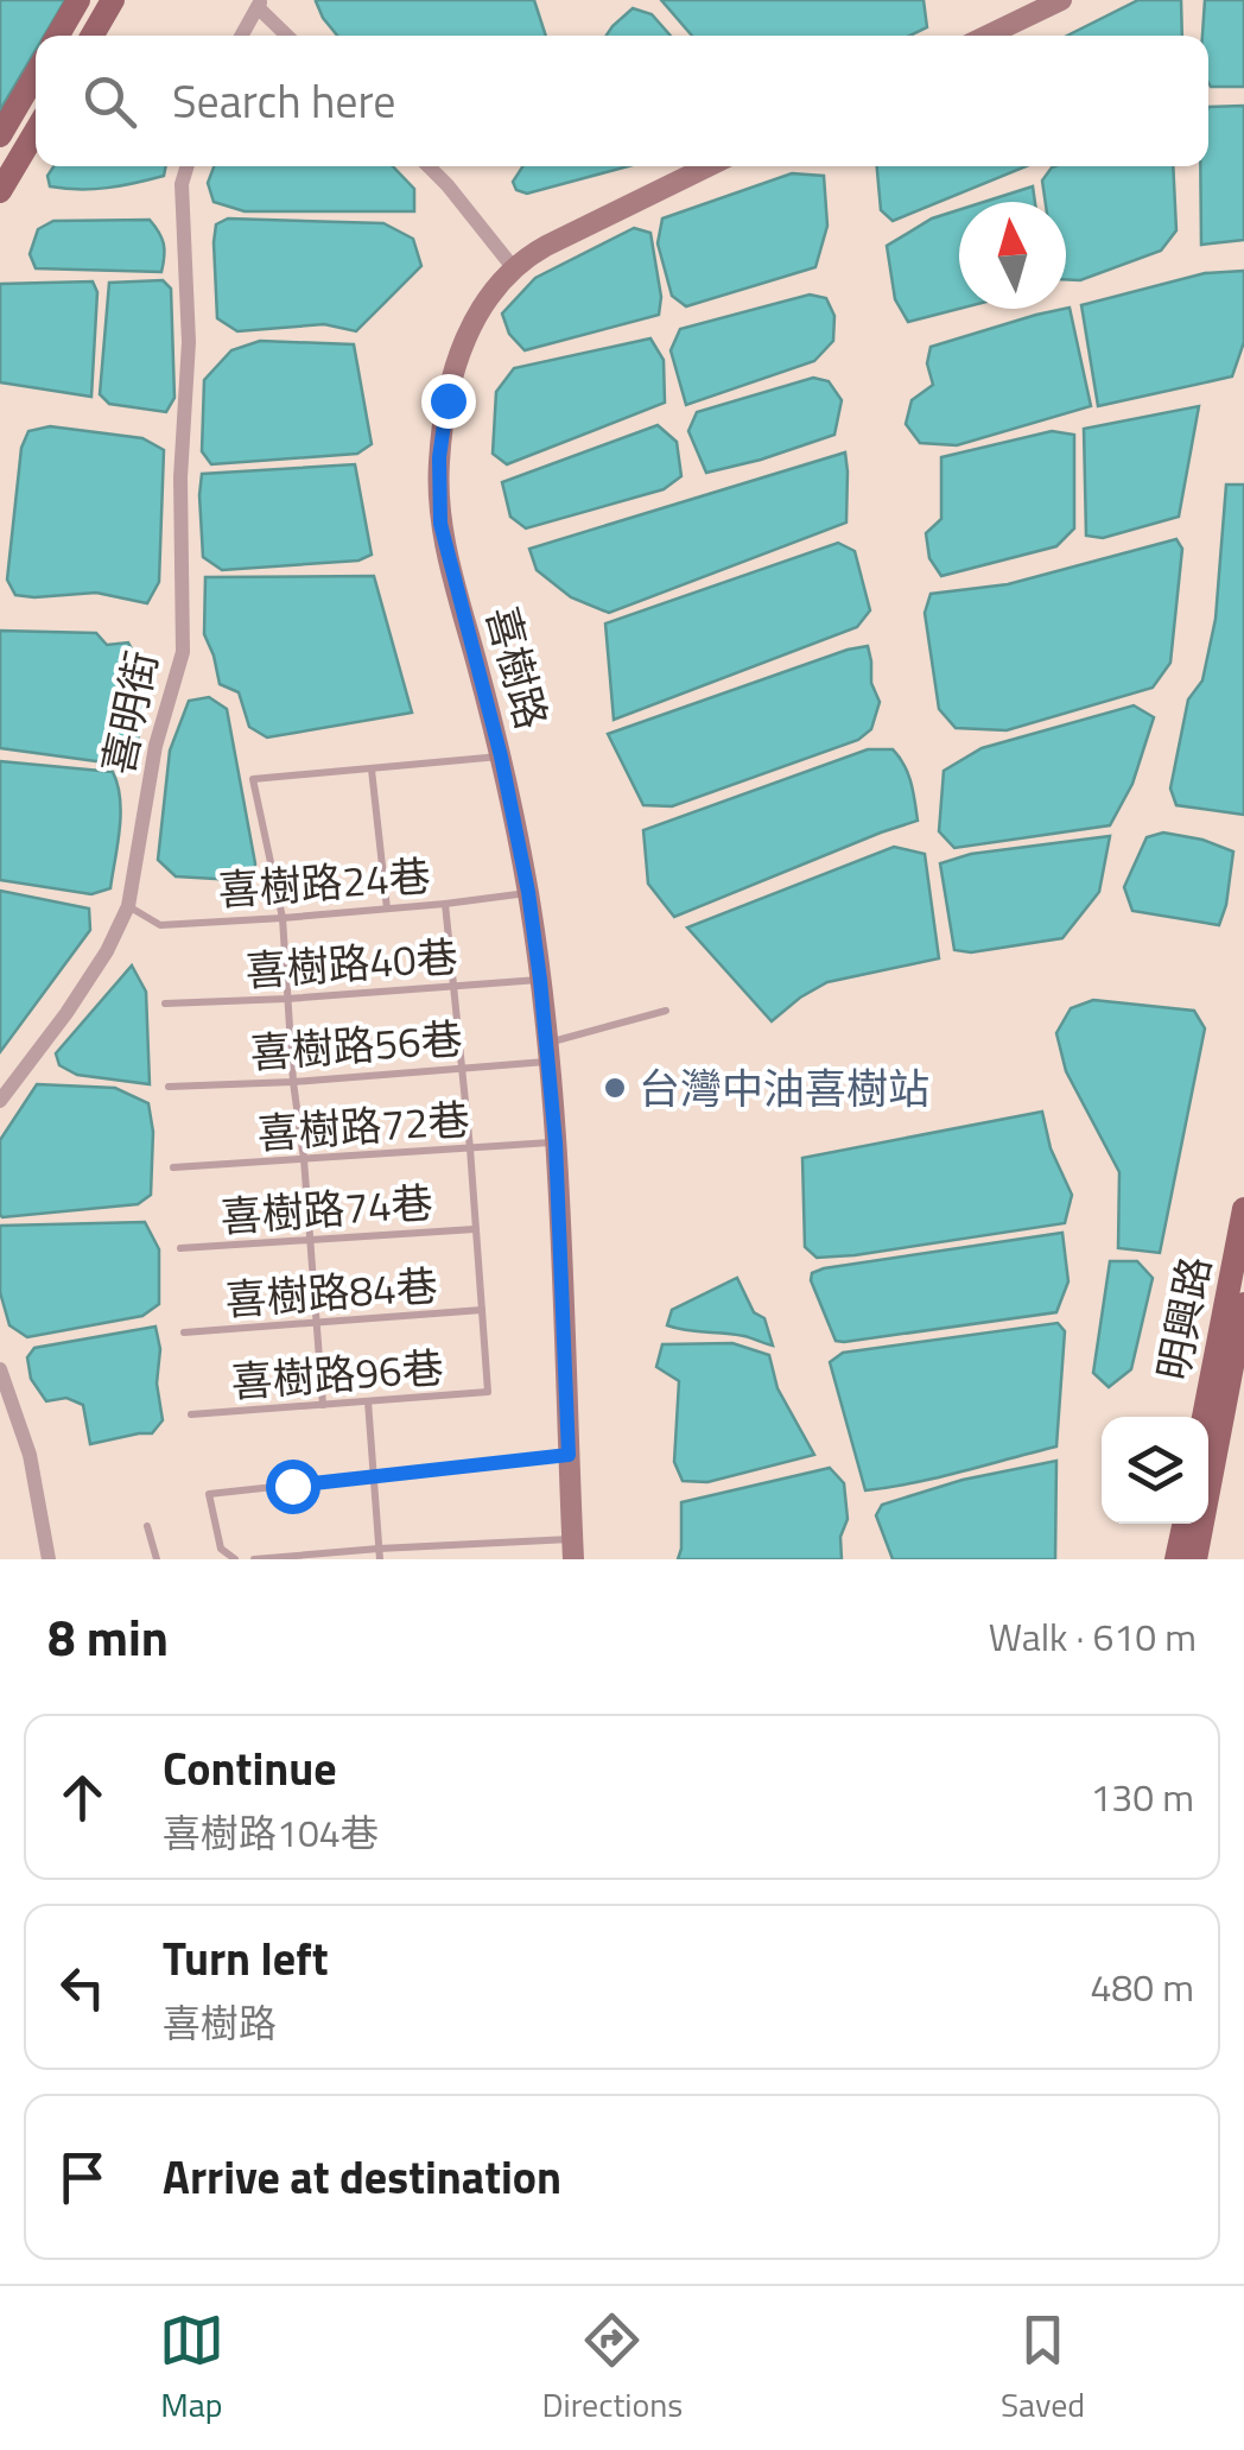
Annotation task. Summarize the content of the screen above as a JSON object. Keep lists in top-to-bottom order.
{
  "streets": {
    "main road": ["明興路"],
    "street": ["喜樹路", "喜明街"],
    "lane": [
      "喜樹路24巷",
      "喜樹路40巷",
      "喜樹路56巷",
      "喜樹路72巷",
      "喜樹路74巷",
      "喜樹路84巷",
      "喜樹路96巷"
    ]
  },
  "crossings": [
    ["喜樹路", "喜樹路24巷"],
    ["喜樹路", "喜樹路40巷"],
    ["喜樹路", "喜樹路56巷"],
    ["喜樹路", "喜樹路72巷"],
    ["喜明街", "喜樹路24巷"],
    ["喜樹路84巷", "喜樹路96巷"]
  ],
  "places": ["台灣中油喜樹站"],
  "north": "top",
  "page": {
    "search": "Search here",
    "heading": ["8 min", "Walk · 610 m"],
    "list": [
      ["Continue", "喜樹路104巷", "130 m"],
      ["Turn left", "喜樹路", "480 m"],
      "Arrive at destination"
    ],
    "nav": ["Map", "Directions", "Saved"]
  }
}
